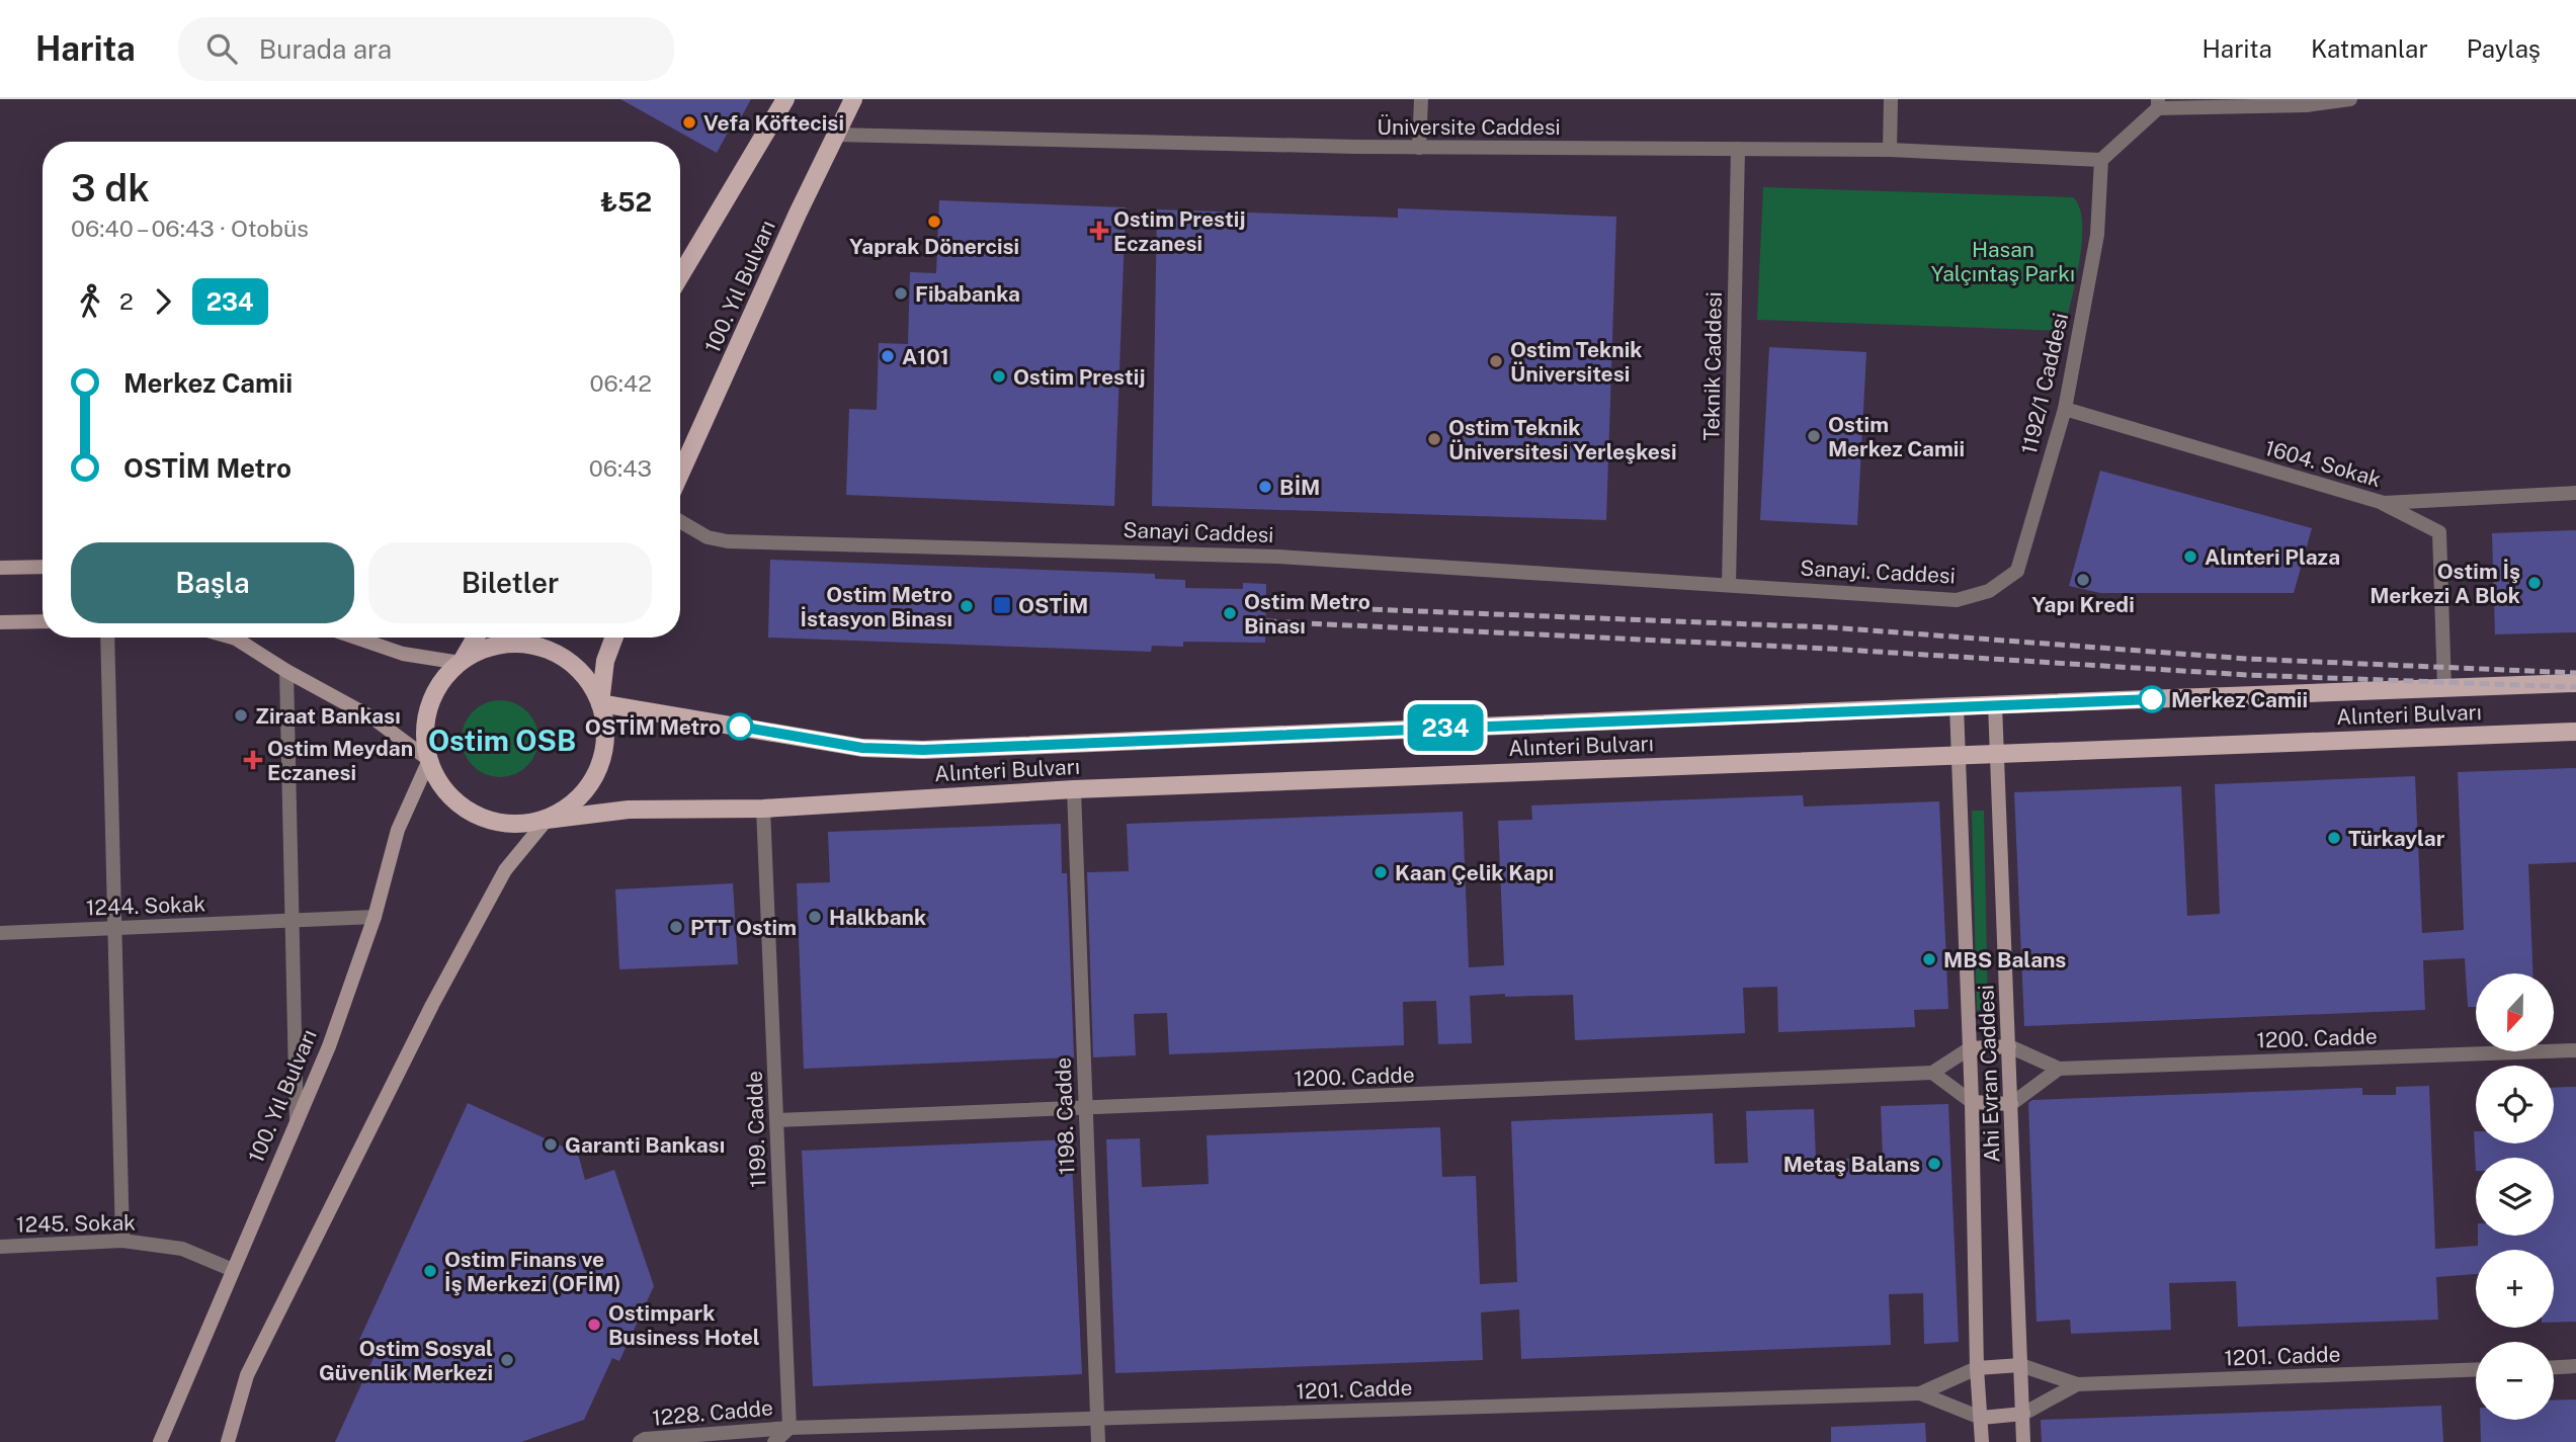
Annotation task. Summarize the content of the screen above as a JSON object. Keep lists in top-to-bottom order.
{
  "streets": {
    "main road": [
      "100. Yıl Bulvarı",
      "Alınteri Bulvarı",
      "1200. Cadde",
      "Ahi Evran Caddesi",
      "1201. Cadde"
    ],
    "street": [
      "Üniversite Caddesi",
      "Teknik Caddesi",
      "1192/1 Caddesi",
      "1604. Sokak",
      "Sanayi Caddesi",
      "Sanayi. Caddesi",
      "1244. Sokak",
      "1198. Cadde",
      "1199. Cadde",
      "1245. Sokak",
      "1228. Cadde"
    ]
  },
  "crossings": [
    ["Üniversite Caddesi", "100. Yıl Bulvarı"],
    ["Üniversite Caddesi", "Teknik Caddesi"],
    ["Üniversite Caddesi", "1192/1 Caddesi"],
    ["100. Yıl Bulvarı", "Alınteri Bulvarı"],
    ["100. Yıl Bulvarı", "1244. Sokak"],
    ["100. Yıl Bulvarı", "1245. Sokak"],
    ["Teknik Caddesi", "Sanayi Caddesi"],
    ["Teknik Caddesi", "Sanayi. Caddesi"],
    ["1192/1 Caddesi", "1604. Sokak"],
    ["1192/1 Caddesi", "Sanayi. Caddesi"],
    ["Sanayi Caddesi", "Sanayi. Caddesi"],
    ["Alınteri Bulvarı", "Ahi Evran Caddesi"],
    ["Alınteri Bulvarı", "1198. Cadde"],
    ["Alınteri Bulvarı", "1199. Cadde"],
    ["1200. Cadde", "Ahi Evran Caddesi"],
    ["1200. Cadde", "1198. Cadde"],
    ["1200. Cadde", "1199. Cadde"],
    ["Ahi Evran Caddesi", "1201. Cadde"],
    ["1198. Cadde", "1201. Cadde"],
    ["1199. Cadde", "1201. Cadde"],
    ["1199. Cadde", "1228. Cadde"],
    ["1201. Cadde", "1228. Cadde"]
  ],
  "districts": ["Ostim OSB"],
  "parks": ["Hasan Yalçıntaş Parkı"],
  "places": {
    "other": [
      "Vefa Köftecisi",
      "Yaprak Dönercisi",
      "Fibabanka",
      "A101",
      "Ostim Teknik Üniversitesi",
      "Ostim Prestij",
      "Ostim Merkez Camii",
      "Ostim Teknik Üniversitesi Yerleşkesi",
      "BİM",
      "Alınteri Plaza",
      "Yapı Kredi",
      "Ostim İş Merkezi A Blok",
      "Ostim Metro İstasyon Binası",
      "Ostim Metro Binası",
      "Merkez Camii",
      "Ziraat Bankası",
      "OSTİM Metro",
      "Türkaylar",
      "Kaan Çelik Kapı",
      "Halkbank",
      "PTT Ostim",
      "MBS Balans",
      "Garanti Bankası",
      "Metaş Balans",
      "Ostim Finans ve İş Merkezi (OFİM)",
      "Ostimpark Business Hotel",
      "Ostim Sosyal Güvenlik Merkezi"
    ],
    "health": ["Ostim Prestij Eczanesi", "Ostim Meydan Eczanesi"],
    "transit": ["OSTİM"]
  },
  "lines": ["bus line 234"],
  "north": "bottom",
  "page": {
    "header": "Harita",
    "search": "Burada ara",
    "nav": ["Harita", "Katmanlar", "Paylaş"],
    "on_map": "234",
    "heading": ["3 dk", "06:40 – 06:43 · Otobüs", "₺52"],
    "legs": ["2", "234"],
    "list": [
      {
        "name": "Merkez Camii",
        "value": "06:42"
      },
      {
        "name": "OSTİM Metro",
        "value": "06:43"
      }
    ],
    "buttons": ["Başla", "Biletler"],
    "map_buttons": ["+", "−"]
  }
}
